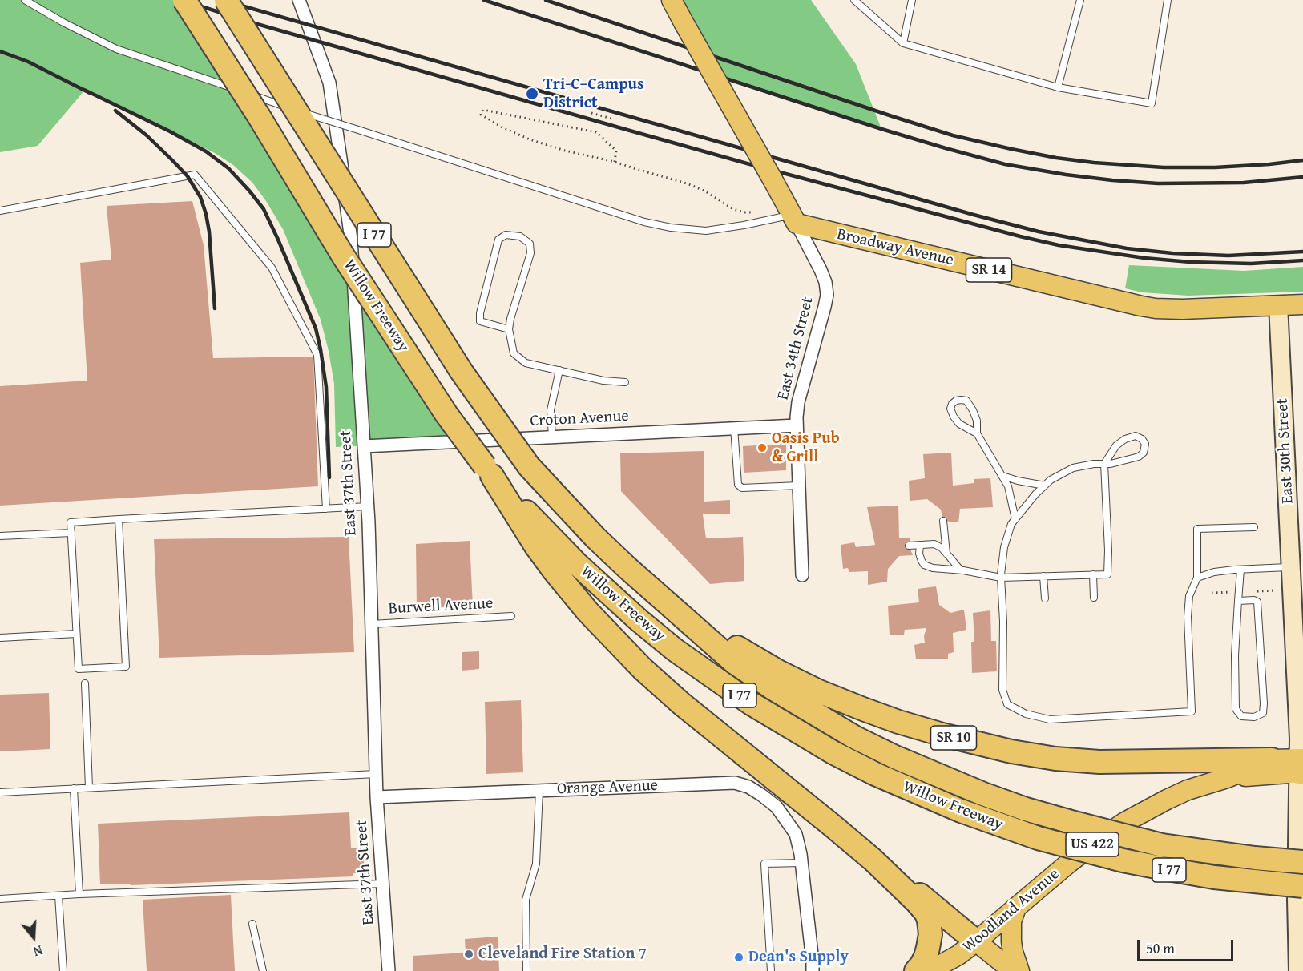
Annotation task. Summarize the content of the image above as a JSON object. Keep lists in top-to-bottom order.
{
  "streets": {
    "highway": ["I 77", "Willow Freeway", "SR 10"],
    "main road": [
      "Broadway Avenue",
      "SR 14",
      "East 30th Street",
      "US 422",
      "Woodland Avenue"
    ],
    "street": [
      "East 34th Street",
      "Croton Avenue",
      "East 37th Street",
      "Orange Avenue"
    ],
    "lane": ["Burwell Avenue"]
  },
  "crossings": [
    ["Broadway Avenue", "East 34th Street"],
    ["Broadway Avenue", "East 30th Street"],
    ["Willow Freeway", "SR 10"],
    ["East 34th Street", "Croton Avenue"],
    ["Croton Avenue", "East 37th Street"],
    ["East 30th Street", "Woodland Avenue"],
    ["East 37th Street", "Burwell Avenue"],
    ["East 37th Street", "Orange Avenue"],
    ["SR 10", "Woodland Avenue"]
  ],
  "places": [
    "Tri-C–Campus District",
    "Oasis Pub & Grill",
    "Cleveland Fire Station 7",
    "Dean's Supply"
  ],
  "scale_bar": "50 m",
  "north": "bottom"
}
